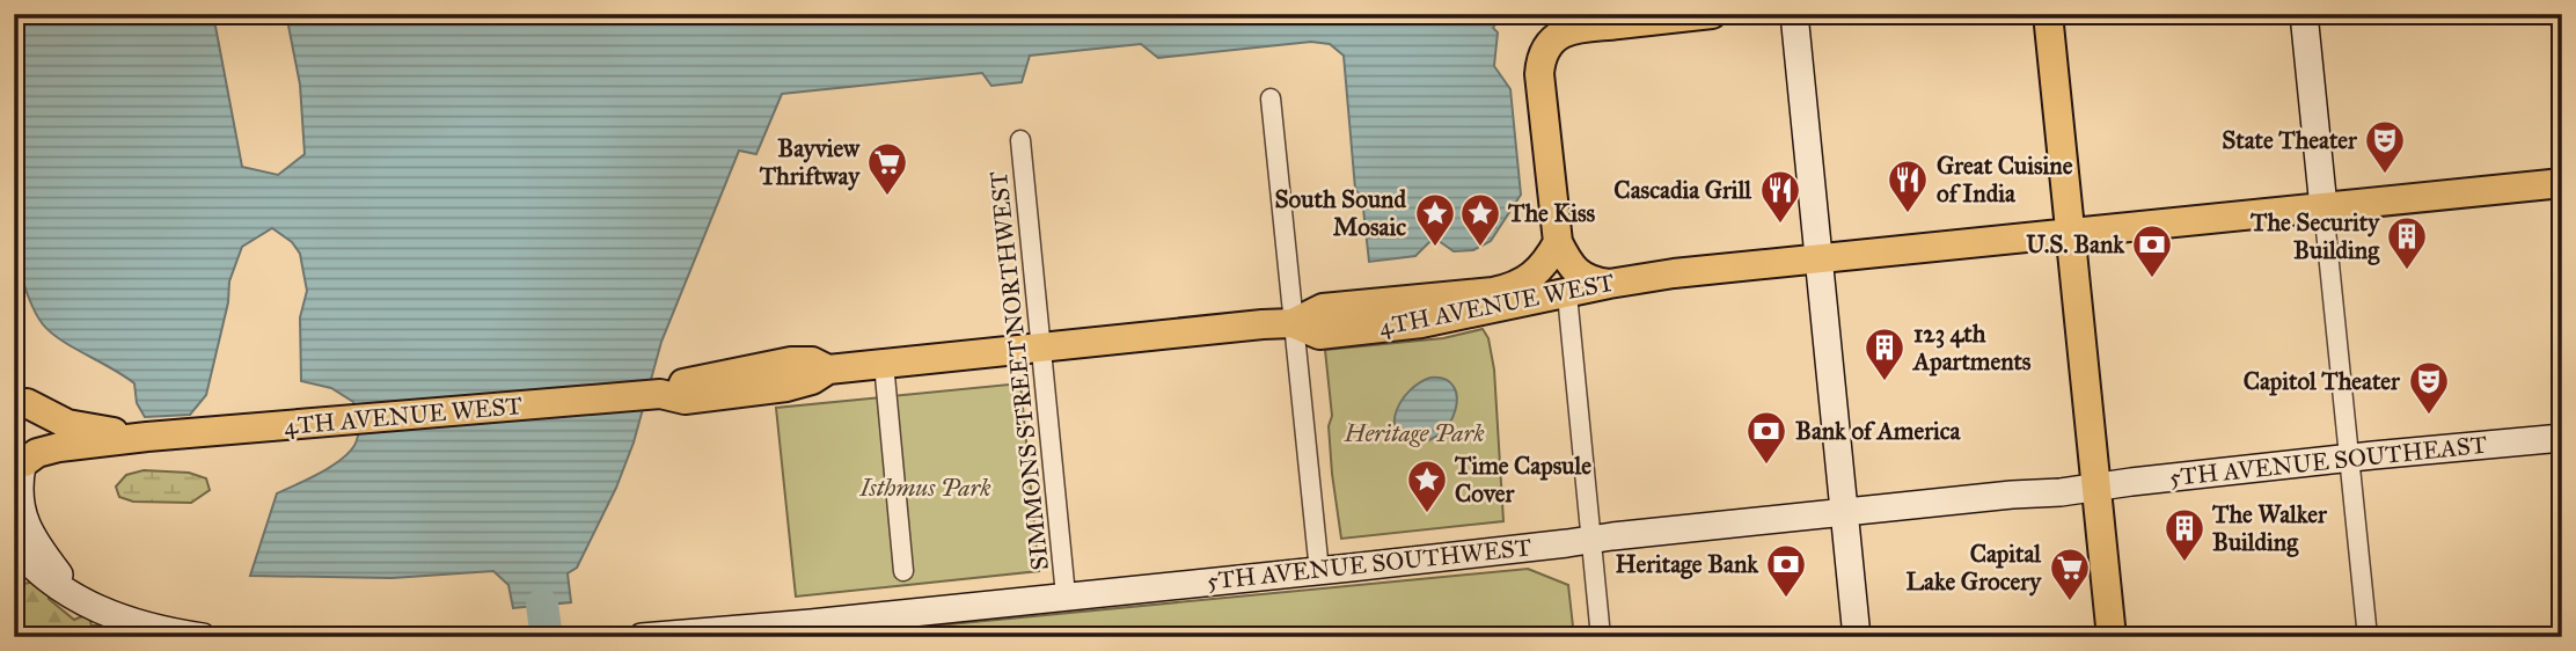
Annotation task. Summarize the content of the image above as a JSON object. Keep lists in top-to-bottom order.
{
  "streets": {
    "main road": ["4TH AVENUE WEST"],
    "street": ["SIMMONS STREET NORTHWEST", "5TH AVENUE SOUTHEAST", "5TH AVENUE SOUTHWEST"]
  },
  "crossings": [
    ["4TH AVENUE WEST", "SIMMONS STREET NORTHWEST"],
    ["SIMMONS STREET NORTHWEST", "5TH AVENUE SOUTHWEST"],
    ["5TH AVENUE SOUTHEAST", "5TH AVENUE SOUTHWEST"]
  ],
  "parks": ["Heritage Park", "Isthmus Park"],
  "places": {
    "theatre": ["State Theater", "Capitol Theater"],
    "supermarket": ["Bayview Thriftway", "Capital Lake Grocery"],
    "restaurant": ["Great Cuisine of India", "Cascadia Grill"],
    "place": ["South Sound Mosaic", "The Kiss", "Time Capsule Cover"],
    "building": ["The Security Building", "123 4th Apartments", "The Walker Building"],
    "bank": ["U.S. Bank", "Bank of America", "Heritage Bank"]
  }
}
